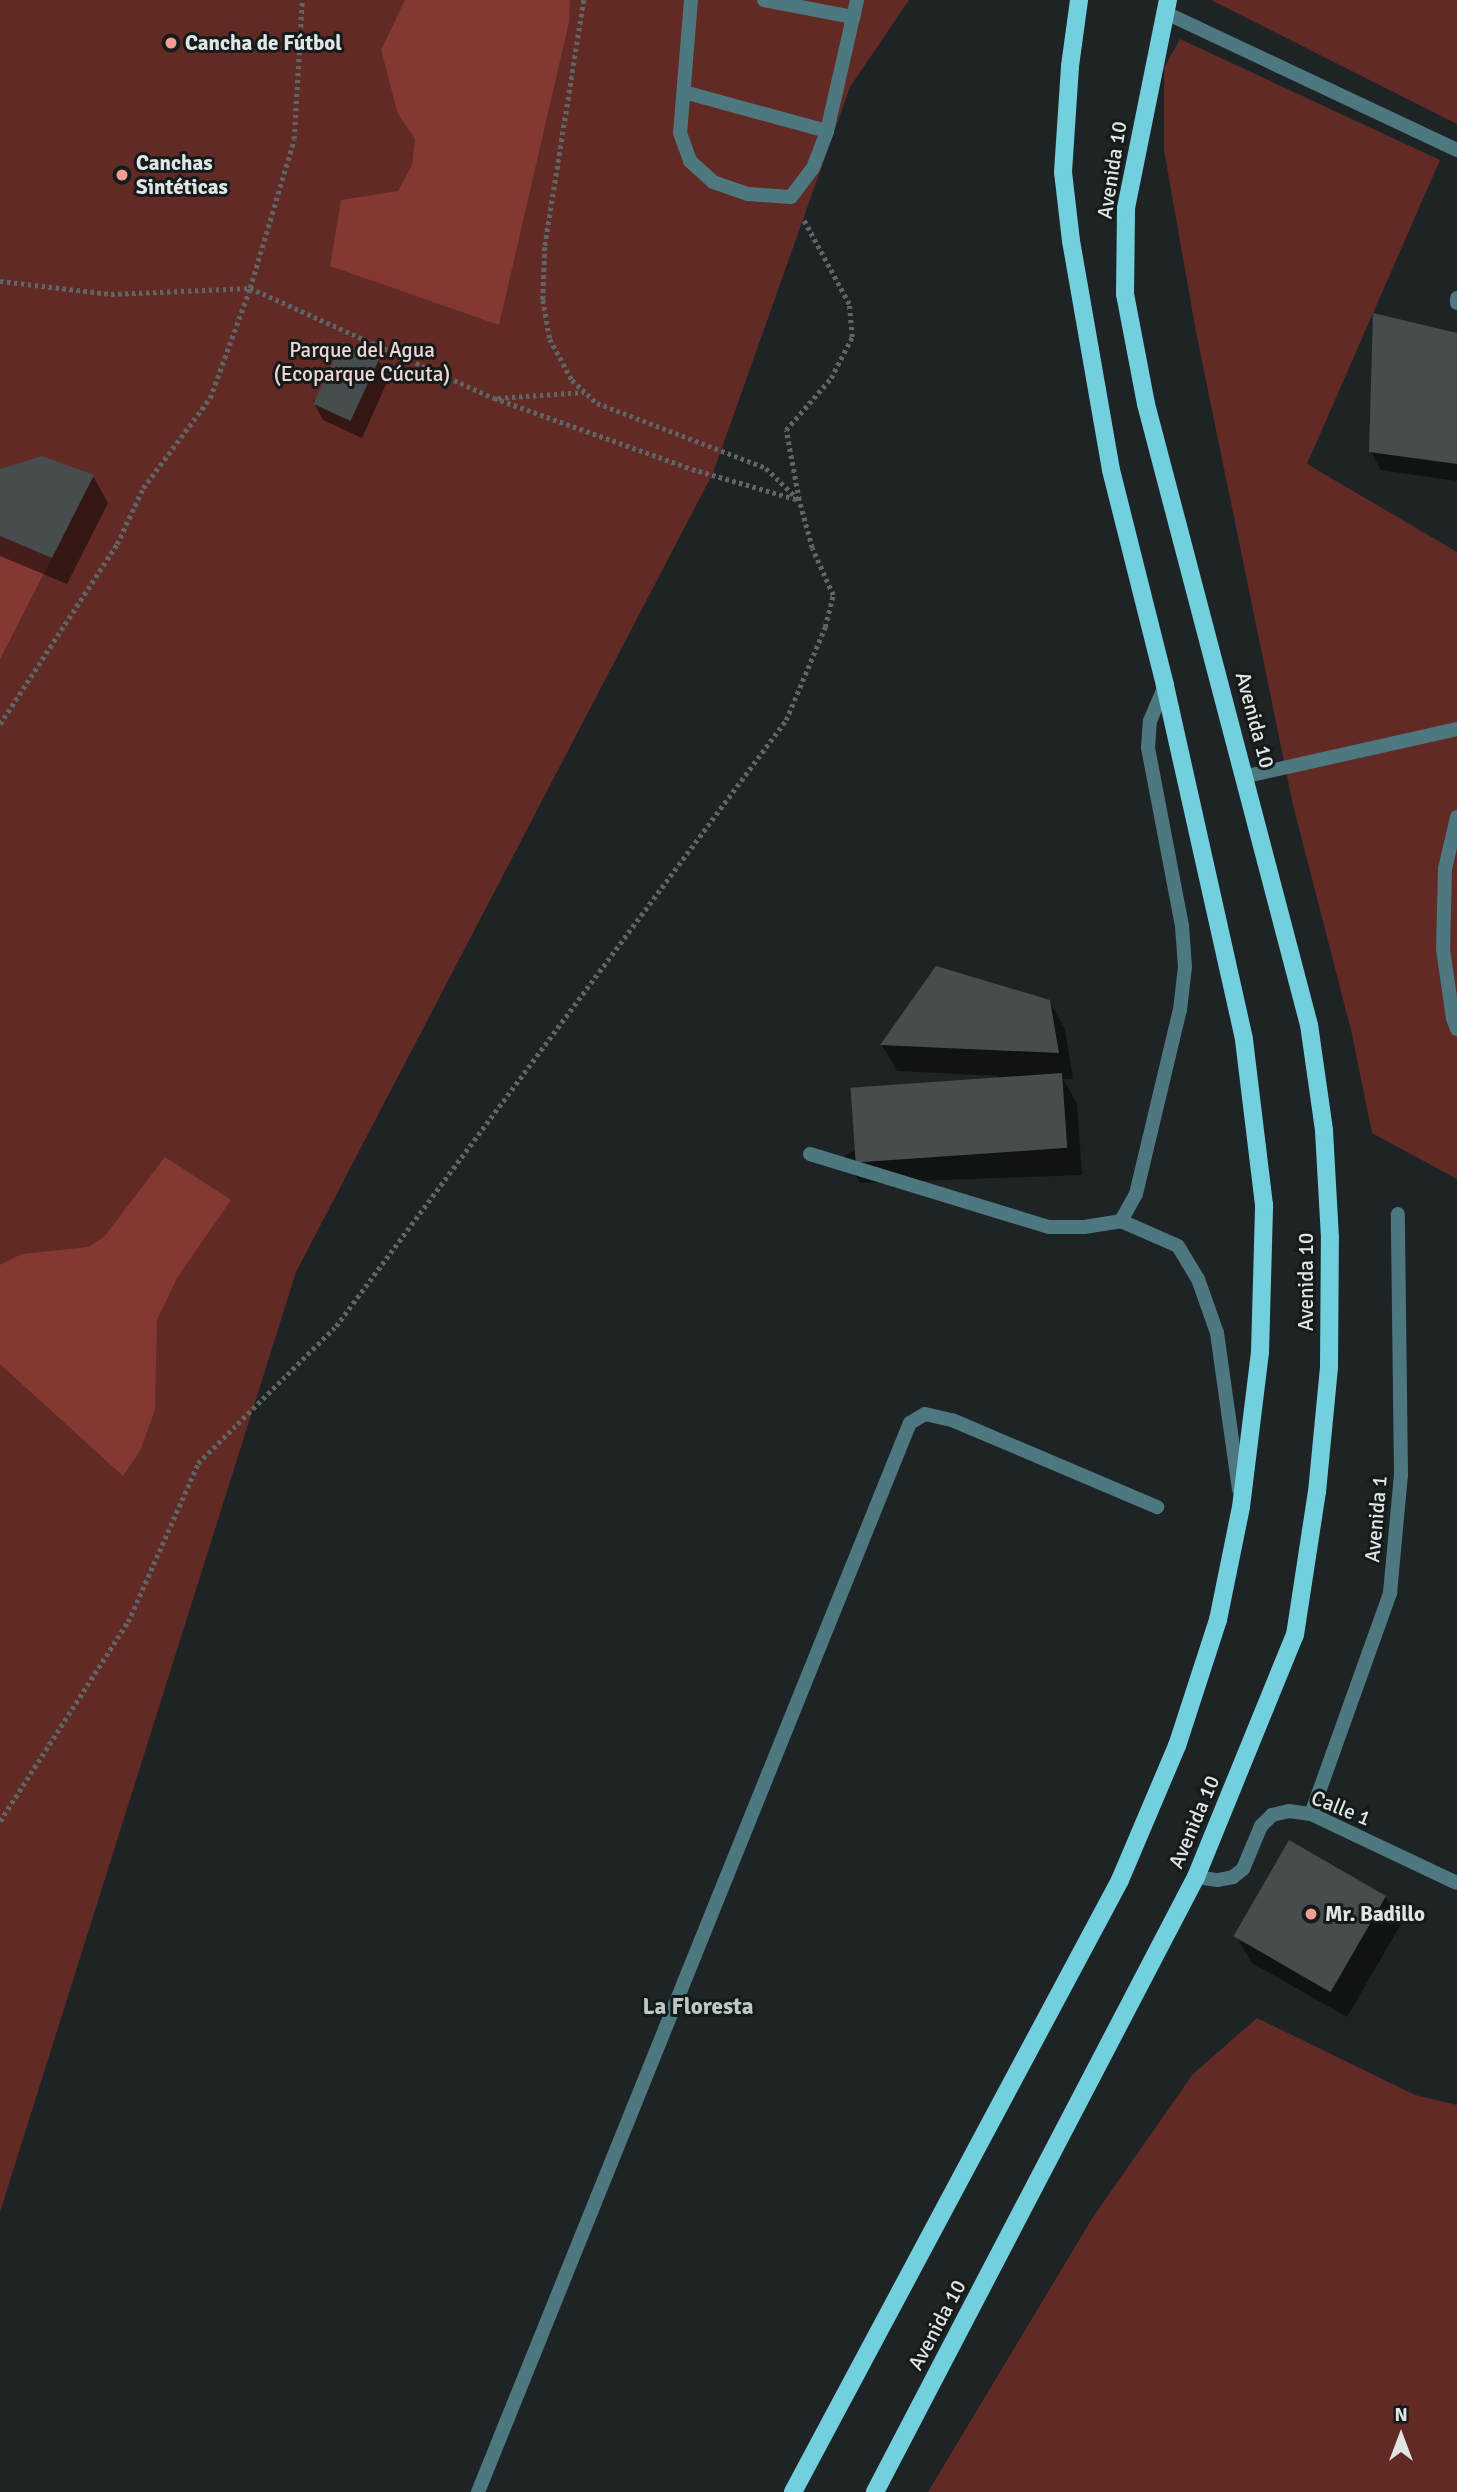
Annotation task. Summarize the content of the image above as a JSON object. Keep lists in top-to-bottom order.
{
  "streets": {
    "main road": ["Avenida 10"],
    "street": ["Avenida 1", "Calle 1"]
  },
  "crossings": [
    ["Avenida 10", "Calle 1"],
    ["Avenida 1", "Calle 1"]
  ],
  "districts": ["La Floresta"],
  "parks": ["Parque del Agua (Ecoparque Cúcuta)"],
  "places": ["Cancha de Fútbol", "Canchas Sintéticas", "Mr. Badillo"],
  "north": "top"
}
